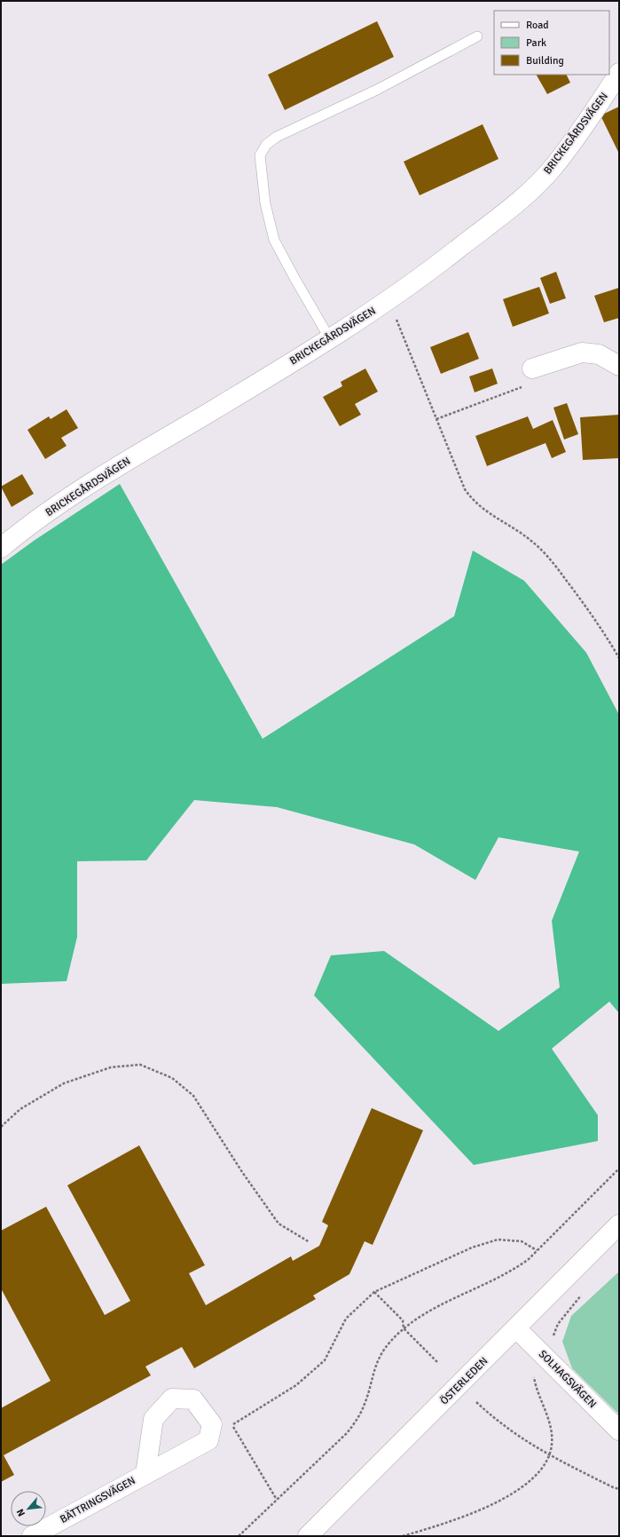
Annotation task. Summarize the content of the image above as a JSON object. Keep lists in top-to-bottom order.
{
  "streets": {
    "street": [
      "BRICKEGÅRDSVÄGEN",
      "SOLHAGSVÄGEN",
      "ÖSTERLEDEN",
      "BÄTTRINGSVÄGEN"
    ]
  },
  "crossings": [
    ["SOLHAGSVÄGEN", "ÖSTERLEDEN"]
  ],
  "legend": ["Road", "Park", "Building"],
  "north": "bottom left"
}
